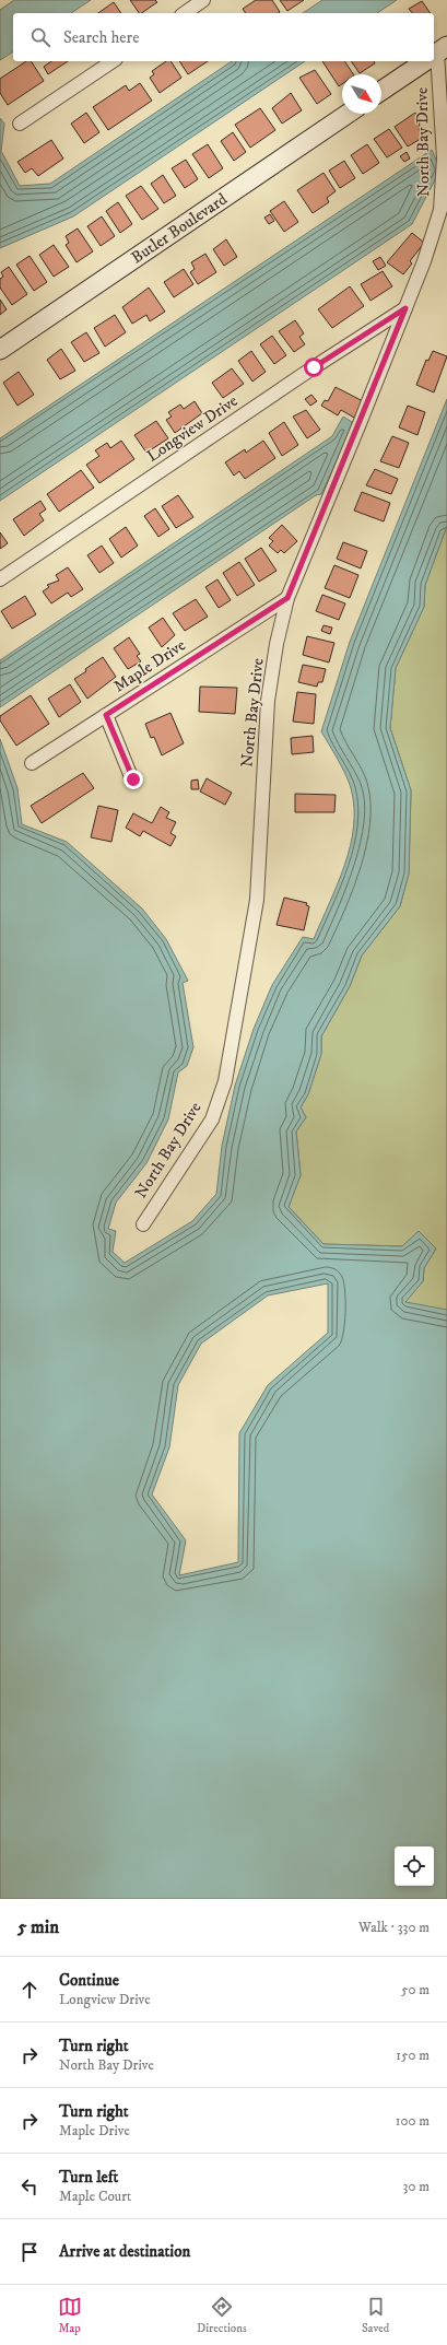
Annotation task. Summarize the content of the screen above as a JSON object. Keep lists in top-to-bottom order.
{
  "streets": {
    "street": [
      "North Bay Drive",
      "Butler Boulevard",
      "Longview Drive",
      "Maple Drive"
    ]
  },
  "crossings": [
    ["North Bay Drive", "Longview Drive"],
    ["North Bay Drive", "Maple Drive"]
  ],
  "north": "bottom right",
  "page": {
    "search": "Search here",
    "heading": ["5 min", "Walk · 330 m"],
    "list": [
      ["Continue", "Longview Drive", "50 m"],
      ["Turn right", "North Bay Drive", "150 m"],
      ["Turn right", "Maple Drive", "100 m"],
      ["Turn left", "Maple Court", "30 m"],
      "Arrive at destination"
    ],
    "nav": ["Map", "Directions", "Saved"]
  }
}
